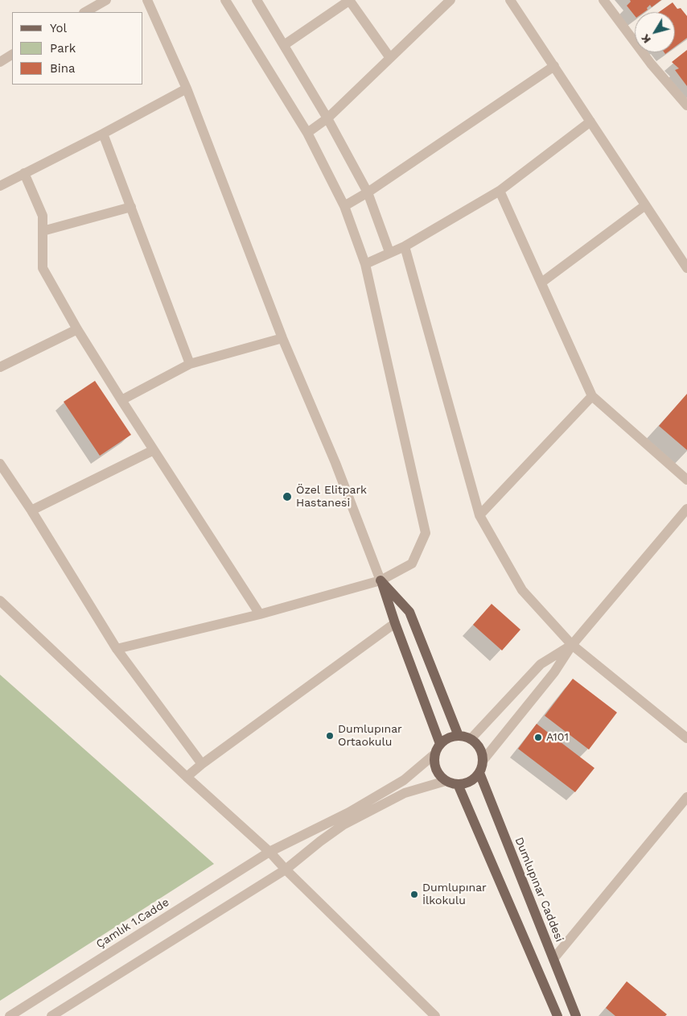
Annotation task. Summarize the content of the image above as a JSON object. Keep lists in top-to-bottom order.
{
  "streets": {
    "main road": ["Dumlupınar Caddesi"],
    "street": ["Çamlık 1.Cadde"]
  },
  "crossings": [
    ["Dumlupınar Caddesi", "Çamlık 1.Cadde"]
  ],
  "places": [
    "Özel Elitpark Hastanesi",
    "Dumlupınar Ortaokulu",
    "A101",
    "Dumlupınar İlkokulu"
  ],
  "legend": ["Yol", "Park", "Bina"],
  "north": "bottom left"
}
